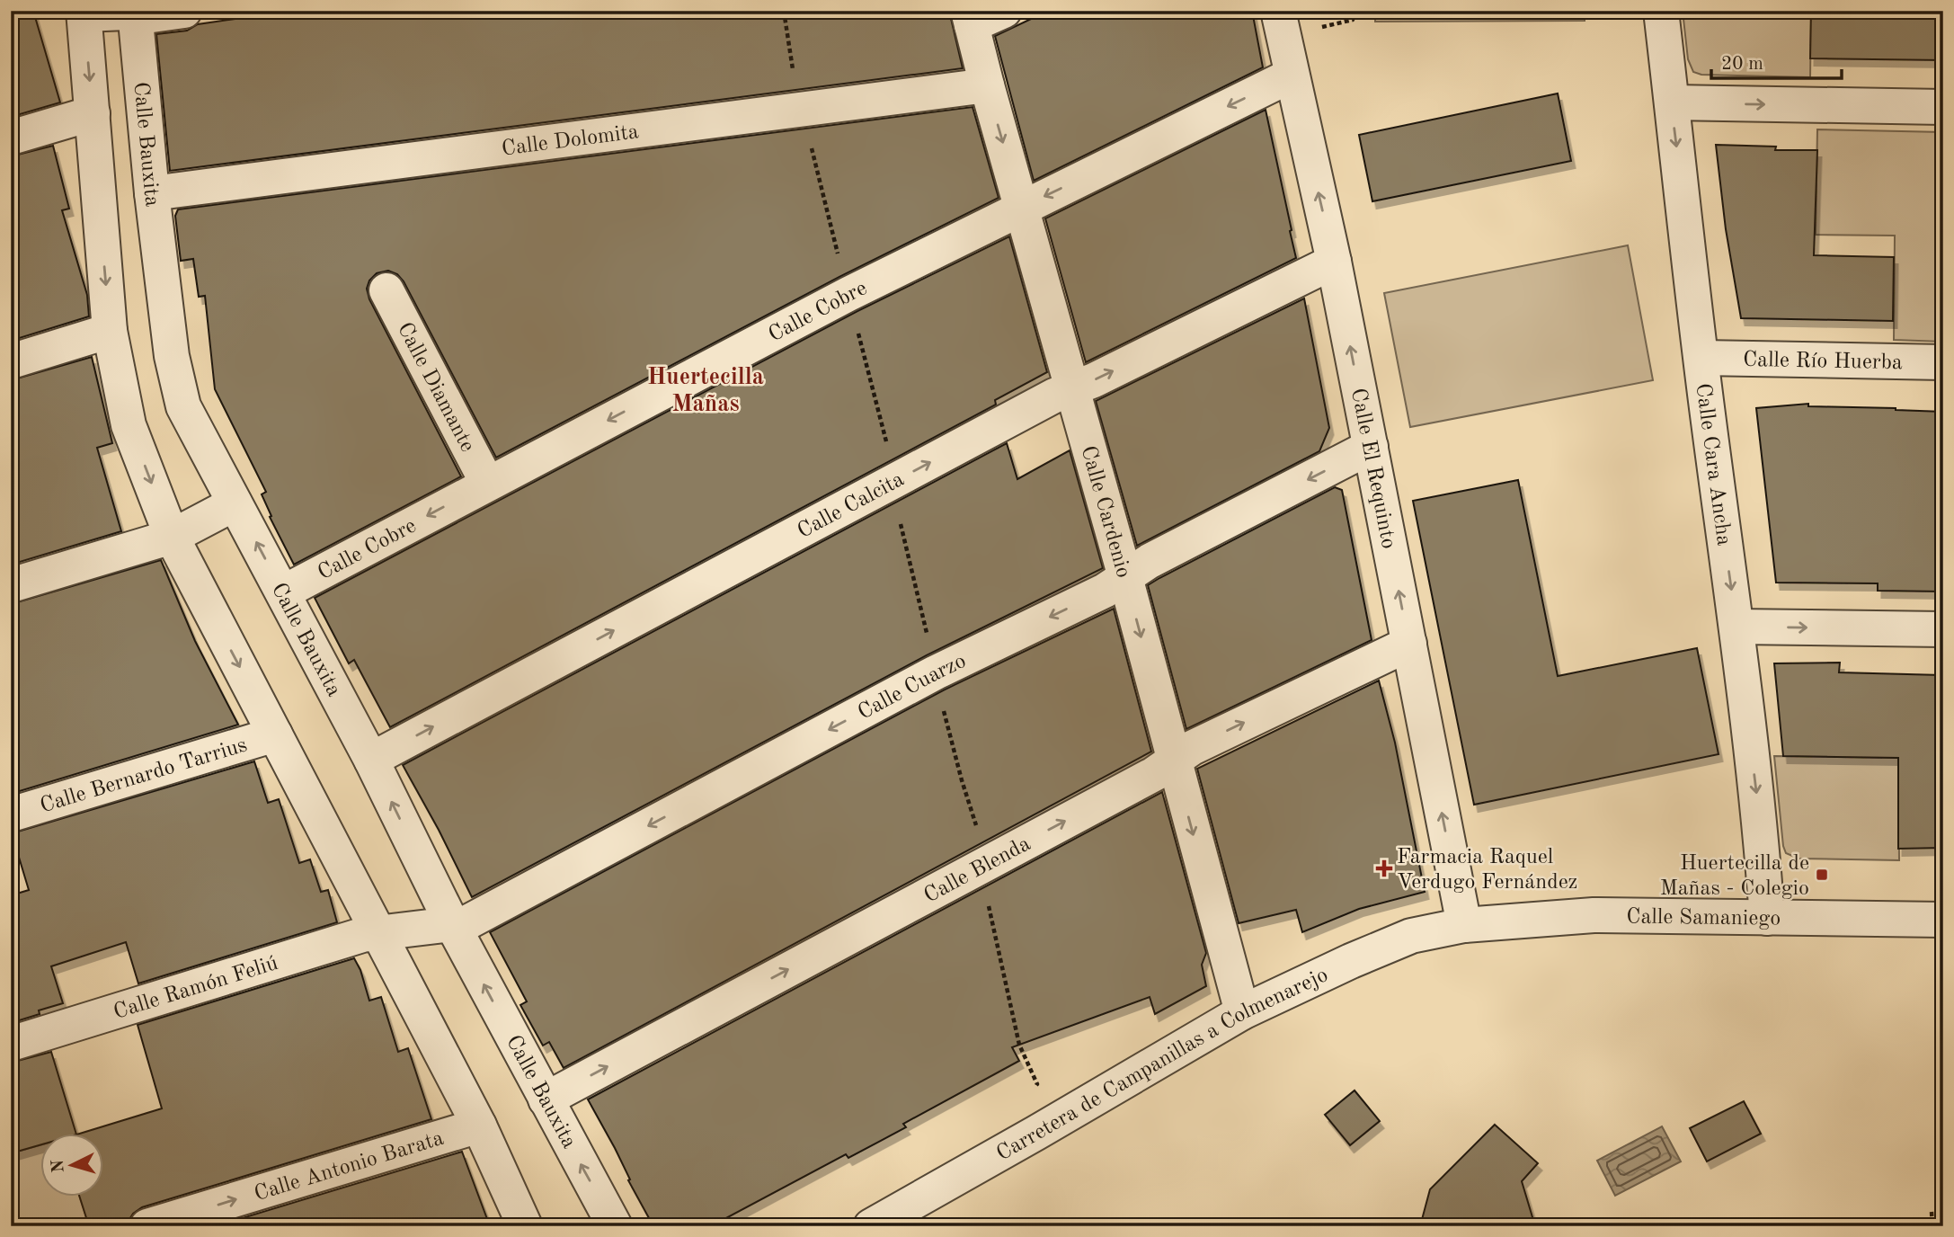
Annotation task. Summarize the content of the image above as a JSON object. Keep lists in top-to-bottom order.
{
  "streets": {
    "street": [
      "Calle Dolomita",
      "Calle Bauxita",
      "Calle Cobre",
      "Calle Río Huerba",
      "Calle Diamante",
      "Calle Cara Ancha",
      "Calle El Requinto",
      "Calle Calcita",
      "Calle Cardenio",
      "Calle Cuarzo",
      "Calle Bernardo Tarrius",
      "Calle Blenda",
      "Calle Samaniego",
      "Calle Ramón Feliú",
      "Carretera de Campanillas a Colmenarejo",
      "Calle Antonio Barata"
    ]
  },
  "crossings": [
    ["Calle Dolomita", "Calle Bauxita"],
    ["Calle Dolomita", "Calle Cardenio"],
    ["Calle Bauxita", "Calle Cobre"],
    ["Calle Bauxita", "Calle Calcita"],
    ["Calle Bauxita", "Calle Cuarzo"],
    ["Calle Bauxita", "Calle Blenda"],
    ["Calle Cobre", "Calle Diamante"],
    ["Calle Cobre", "Calle El Requinto"],
    ["Calle Cobre", "Calle Cardenio"],
    ["Calle Río Huerba", "Calle Cara Ancha"],
    ["Calle Cara Ancha", "Calle Samaniego"],
    ["Calle El Requinto", "Calle Calcita"],
    ["Calle El Requinto", "Calle Cuarzo"],
    ["Calle El Requinto", "Calle Blenda"],
    ["Calle El Requinto", "Calle Samaniego"],
    ["Calle El Requinto", "Carretera de Campanillas a Colmenarejo"],
    ["Calle Calcita", "Calle Cardenio"],
    ["Calle Cardenio", "Calle Cuarzo"],
    ["Calle Cardenio", "Calle Blenda"],
    ["Calle Cardenio", "Carretera de Campanillas a Colmenarejo"],
    ["Calle Cuarzo", "Calle Ramón Feliú"],
    ["Calle Samaniego", "Carretera de Campanillas a Colmenarejo"]
  ],
  "one_way": [
    "Calle Cobre",
    "Calle Cara Ancha",
    "Calle El Requinto",
    "Calle Calcita",
    "Calle Cardenio",
    "Calle Cuarzo",
    "Calle Blenda",
    "Calle Antonio Barata"
  ],
  "districts": ["Huertecilla Mañas"],
  "places": {
    "health": ["Farmacia Raquel Verdugo Fernández"],
    "transit": ["Huertecilla de Mañas - Colegio"]
  },
  "scale_bar": "20 m",
  "north": "left"
}
